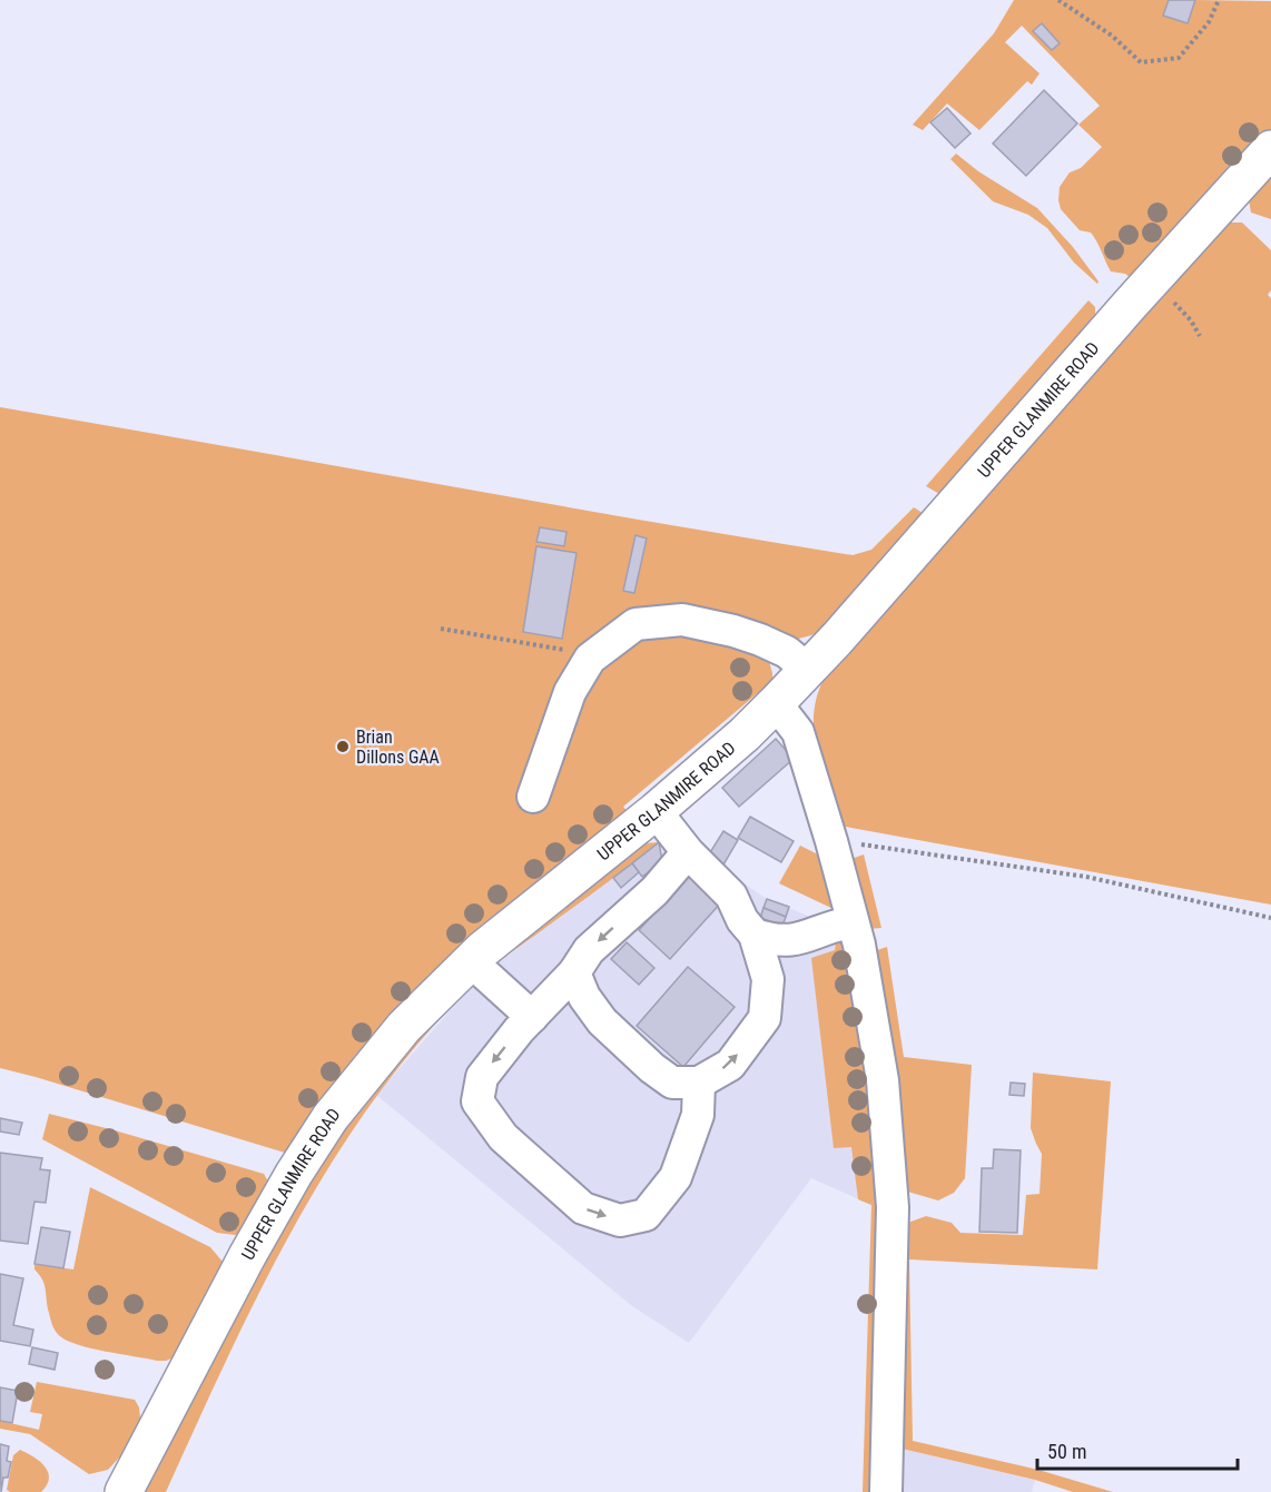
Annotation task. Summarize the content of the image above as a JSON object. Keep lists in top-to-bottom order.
{
  "streets": {
    "main road": ["UPPER GLANMIRE ROAD"]
  },
  "places": ["Brian Dillons GAA"],
  "scale_bar": "50 m"
}
